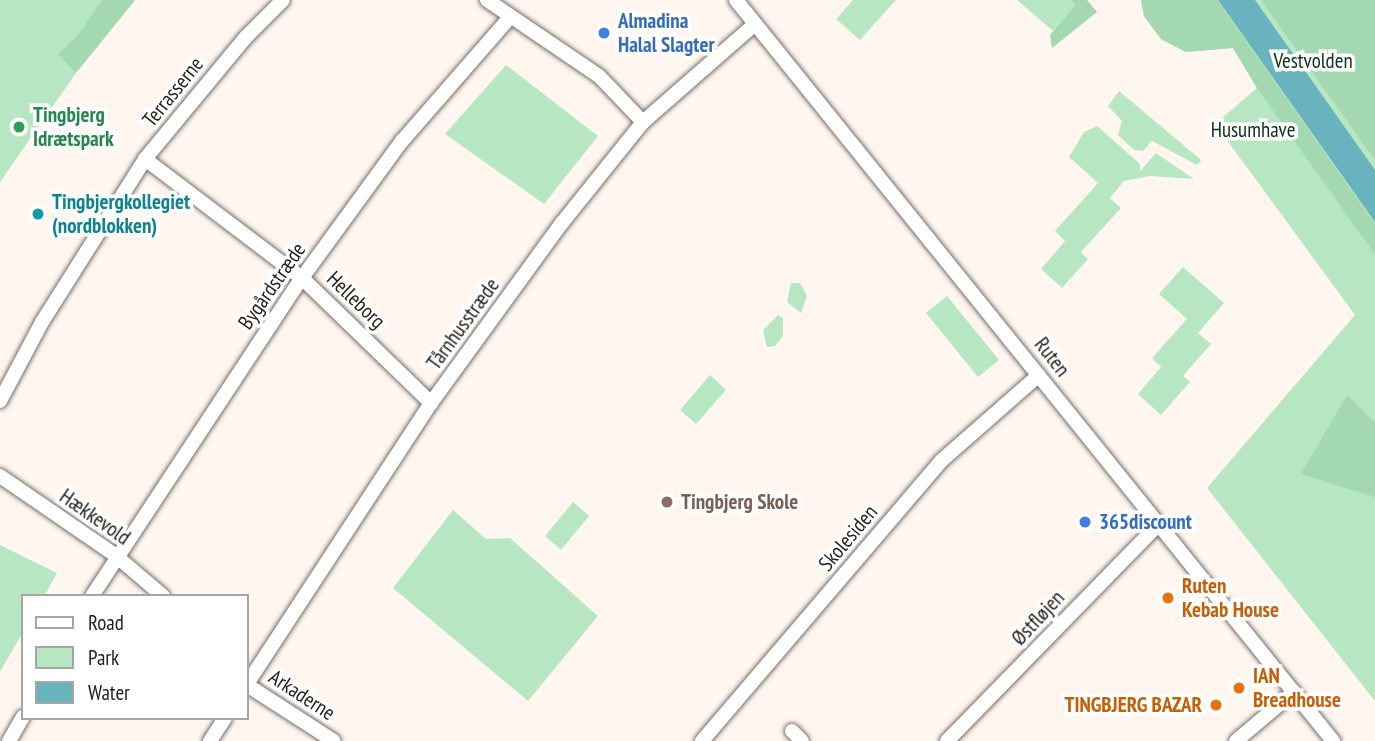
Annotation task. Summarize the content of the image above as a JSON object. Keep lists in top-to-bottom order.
{
  "streets": {
    "street": [
      "Terrasserne",
      "Bygårdstræde",
      "Helleborg",
      "Tårnhusstræde",
      "Ruten",
      "Hækkevold",
      "Skolesiden",
      "Østfløjen",
      "Arkaderne"
    ]
  },
  "crossings": [
    ["Terrasserne", "Helleborg"],
    ["Bygårdstræde", "Helleborg"],
    ["Bygårdstræde", "Hækkevold"],
    ["Helleborg", "Tårnhusstræde"],
    ["Tårnhusstræde", "Ruten"],
    ["Tårnhusstræde", "Arkaderne"],
    ["Ruten", "Skolesiden"],
    ["Ruten", "Østfløjen"]
  ],
  "parks": ["Vestvolden", "Husumhave"],
  "places": [
    "Almadina Halal Slagter",
    "Tingbjerg Idrætspark",
    "Tingbjergkollegiet (nordblokken)",
    "Tingbjerg Skole",
    "365discount",
    "Ruten Kebab House",
    "IAN Breadhouse",
    "TINGBJERG BAZAR"
  ],
  "legend": ["Road", "Park", "Water"]
}
